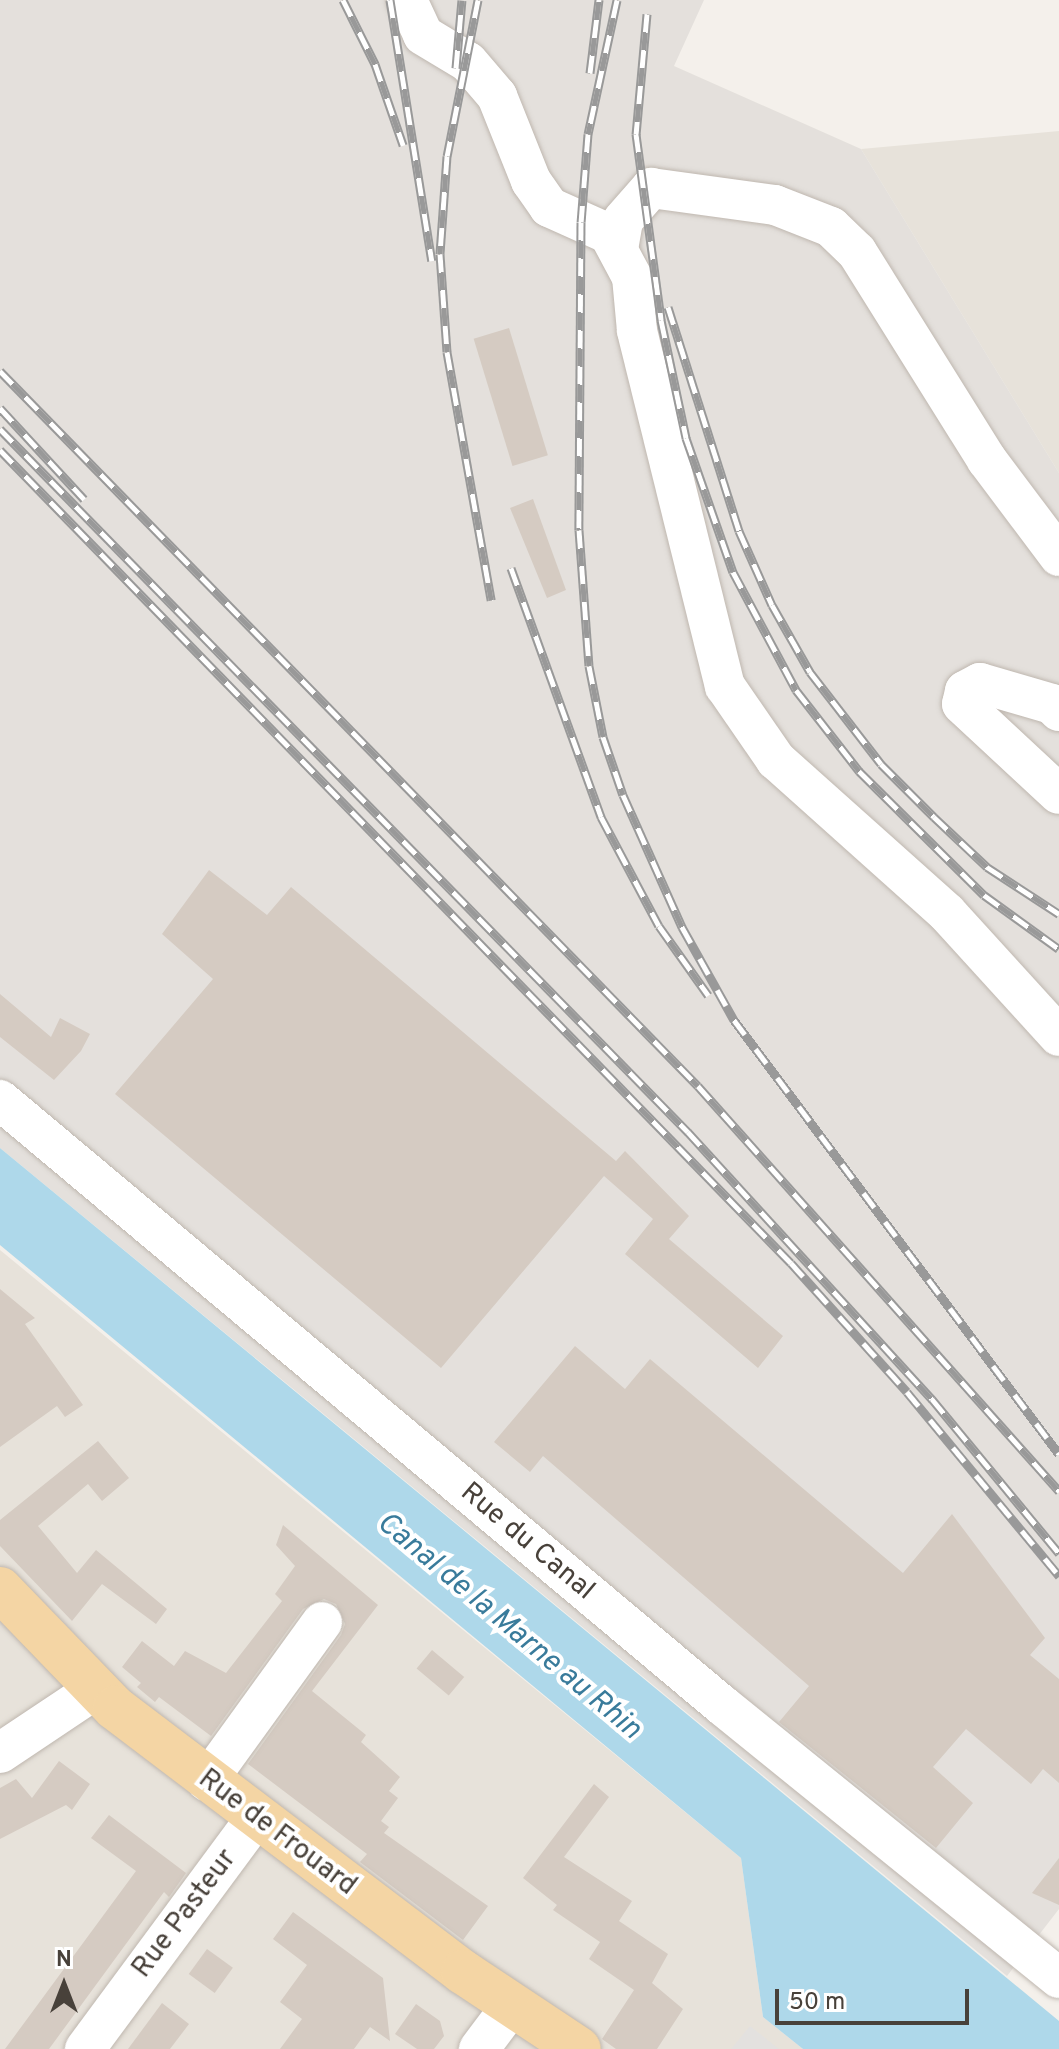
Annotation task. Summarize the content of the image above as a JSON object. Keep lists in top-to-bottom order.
{
  "streets": {
    "main road": ["Rue de Frouard"],
    "street": ["Rue du Canal", "Rue Pasteur"]
  },
  "crossings": [
    ["Rue de Frouard", "Rue Pasteur"]
  ],
  "water": ["Canal de la Marne au Rhin"],
  "scale_bar": "50 m",
  "north": "top"
}
